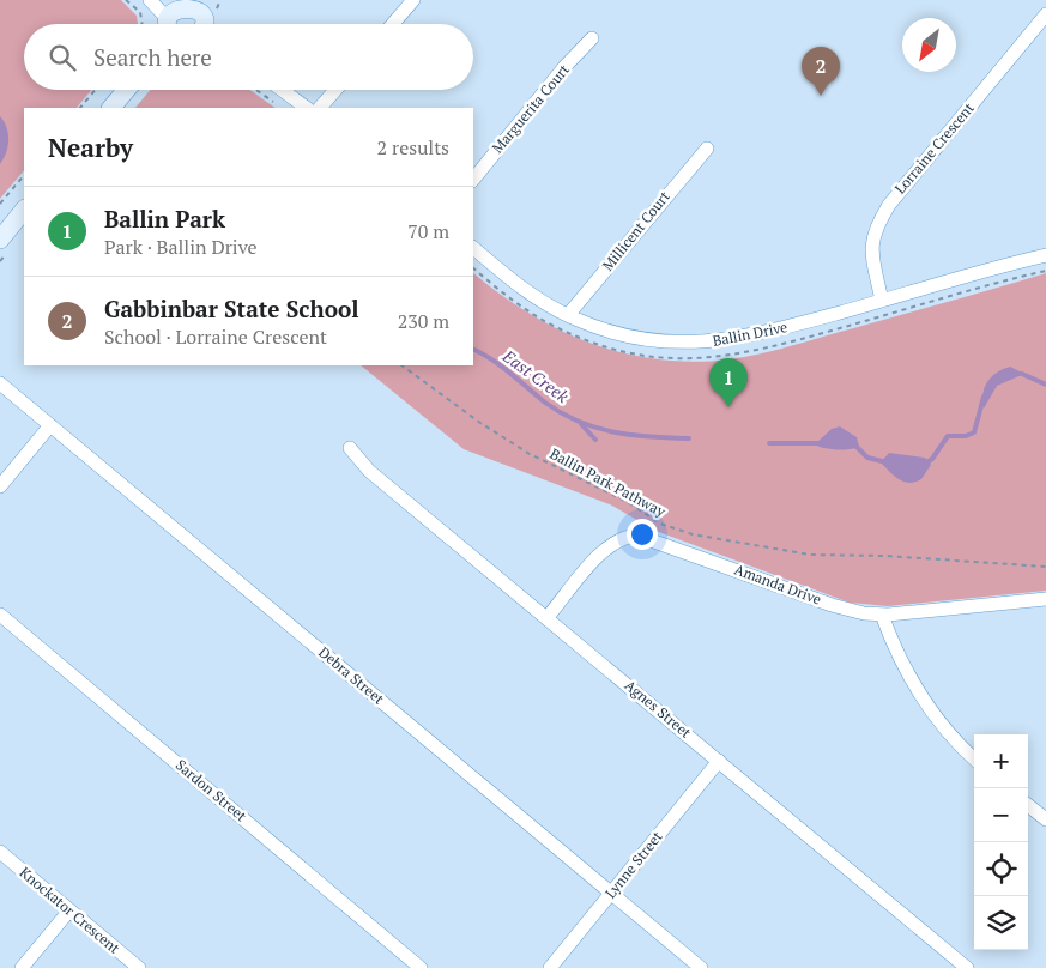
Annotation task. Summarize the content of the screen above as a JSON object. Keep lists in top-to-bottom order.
{
  "streets": {
    "street": [
      "Marguerita Court",
      "Lorraine Crescent",
      "Millicent Court",
      "Ballin Drive",
      "Amanda Drive",
      "Debra Street",
      "Agnes Street",
      "Sardon Street",
      "Lynne Street",
      "Knockator Crescent"
    ],
    "path": ["Ballin Park Pathway"]
  },
  "crossings": [
    ["Lorraine Crescent", "Ballin Drive"],
    ["Millicent Court", "Ballin Drive"],
    ["Amanda Drive", "Agnes Street"],
    ["Debra Street", "Lynne Street"],
    ["Agnes Street", "Lynne Street"]
  ],
  "water": ["East Creek"],
  "north": "bottom left",
  "page": {
    "search": "Search here",
    "pins": ["2", "1"],
    "heading": ["Nearby", "2 results"],
    "list": [
      {
        "mark": "1",
        "name": "Ballin Park",
        "note": "Park · Ballin Drive",
        "value": "70 m"
      },
      {
        "mark": "2",
        "name": "Gabbinbar State School",
        "note": "School · Lorraine Crescent",
        "value": "230 m"
      }
    ],
    "map_buttons": ["+", "−"]
  }
}
